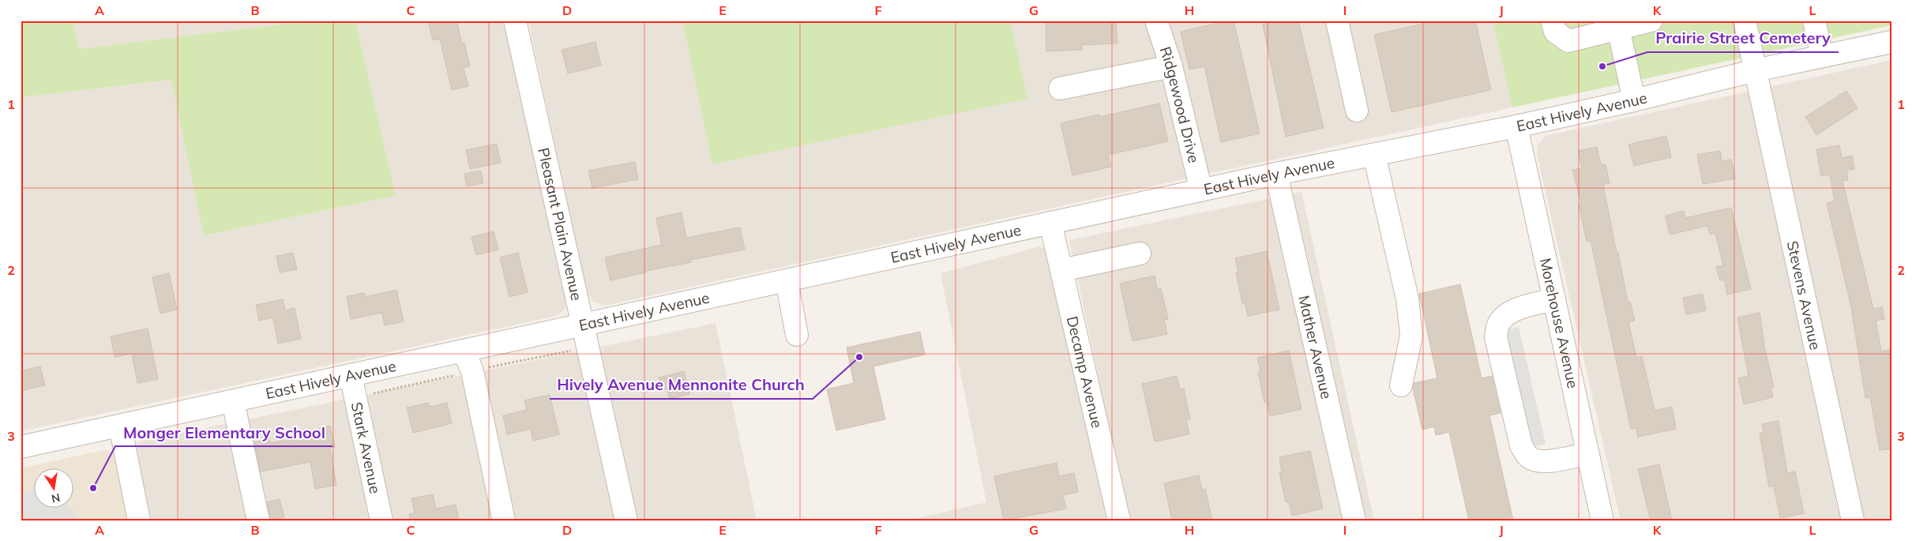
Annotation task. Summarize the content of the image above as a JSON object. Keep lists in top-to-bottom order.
{
  "streets": {
    "street": [
      "Ridgewood Drive",
      "East Hively Avenue",
      "Pleasant Plain Avenue",
      "Stevens Avenue",
      "Morehouse Avenue",
      "Mather Avenue",
      "Decamp Avenue",
      "Stark Avenue"
    ]
  },
  "crossings": [
    ["Ridgewood Drive", "East Hively Avenue"],
    ["East Hively Avenue", "Pleasant Plain Avenue"],
    ["East Hively Avenue", "Stevens Avenue"],
    ["East Hively Avenue", "Morehouse Avenue"],
    ["East Hively Avenue", "Mather Avenue"],
    ["East Hively Avenue", "Decamp Avenue"],
    ["East Hively Avenue", "Stark Avenue"]
  ],
  "places": ["Prairie Street Cemetery", "Hively Avenue Mennonite Church", "Monger Elementary School"],
  "north": "bottom",
  "grid": {
    "columns": [
      "A",
      "B",
      "C",
      "D",
      "E",
      "F",
      "G",
      "H",
      "I",
      "J",
      "K",
      "L"
    ],
    "rows": ["1", "2", "3"]
  }
}
